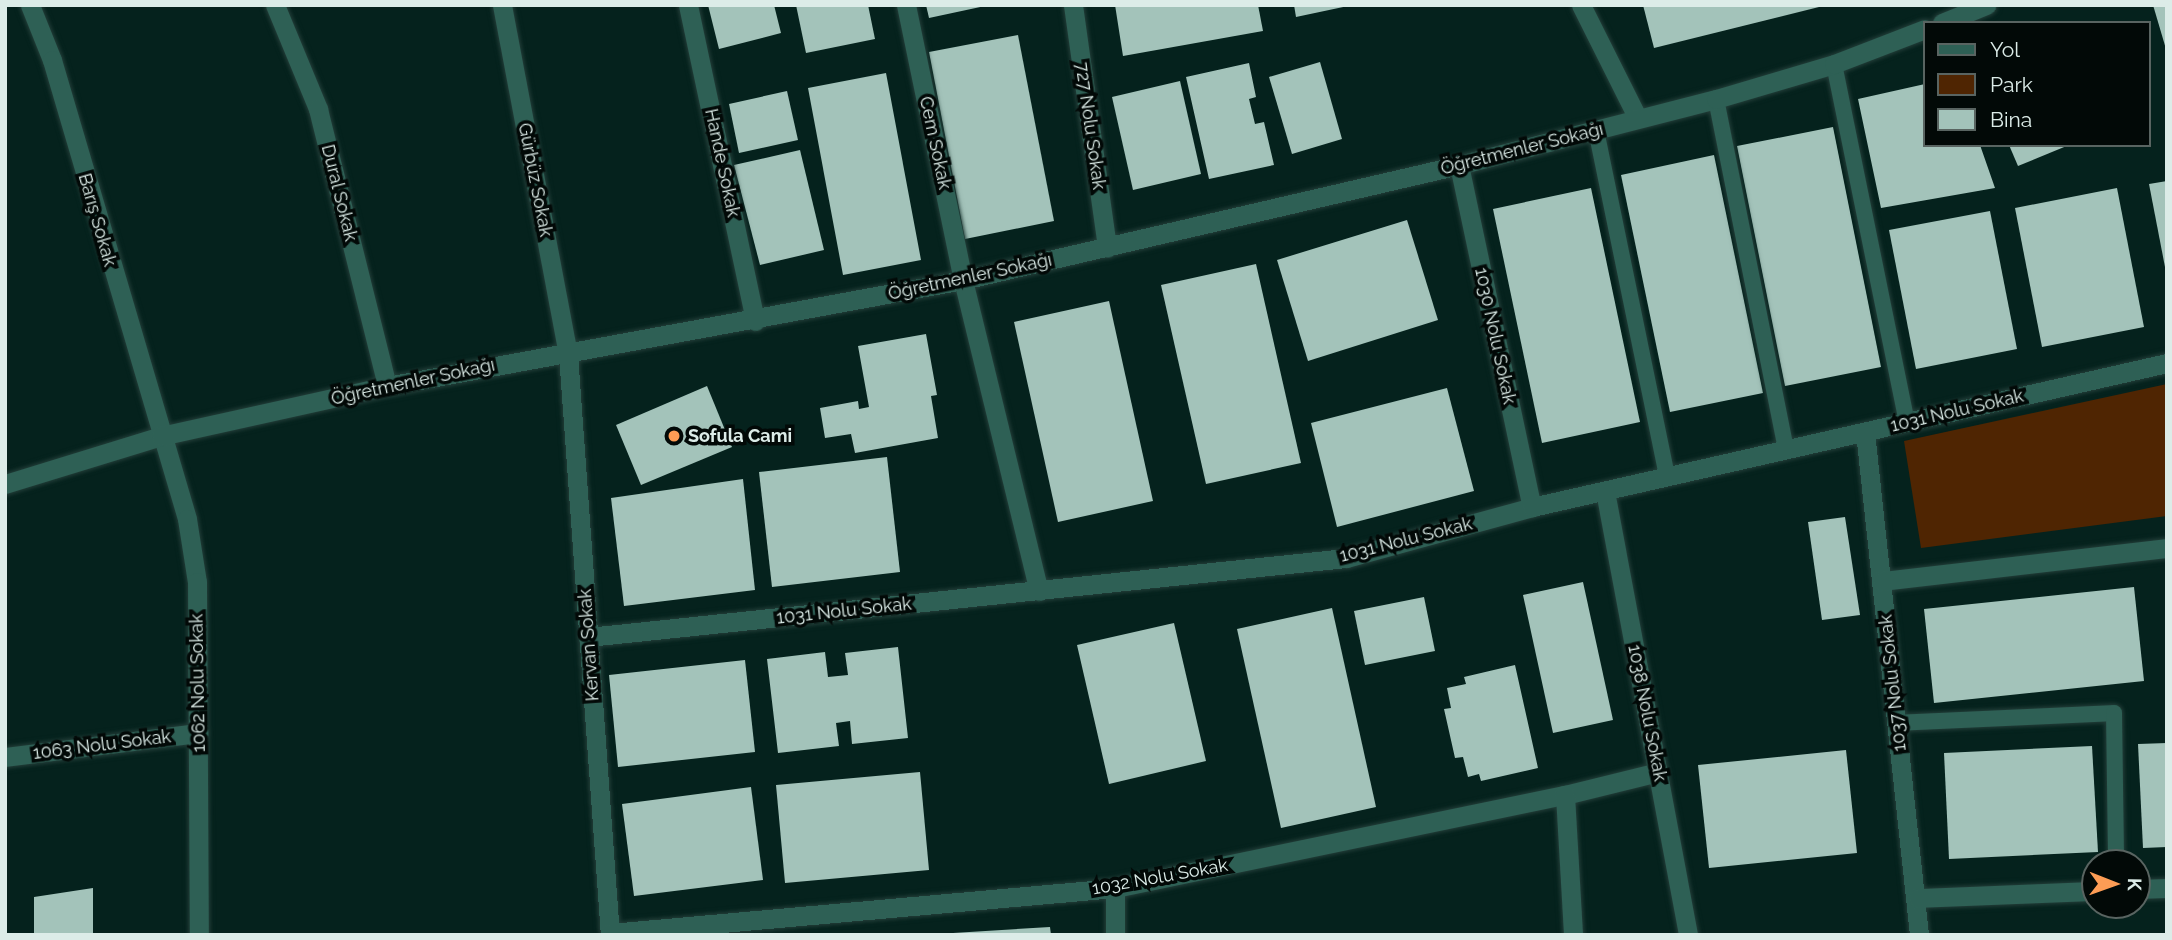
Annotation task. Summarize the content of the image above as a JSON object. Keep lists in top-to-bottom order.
{
  "streets": {
    "street": [
      "727 Nolu Sokak",
      "Cem Sokak",
      "Öğretmenler Sokağı",
      "Hande Sokak",
      "Gürbüz Sokak",
      "Dural Sokak",
      "Barış Sokak",
      "1030 Nolu Sokak",
      "1031 Nolu Sokak",
      "Kervan Sokak",
      "1062 Nolu Sokak",
      "1037 Nolu Sokak",
      "1038 Nolu Sokak",
      "1063 Nolu Sokak",
      "1032 Nolu Sokak"
    ]
  },
  "crossings": [
    ["727 Nolu Sokak", "Öğretmenler Sokağı"],
    ["Cem Sokak", "Öğretmenler Sokağı"],
    ["Cem Sokak", "1031 Nolu Sokak"],
    ["Öğretmenler Sokağı", "Hande Sokak"],
    ["Öğretmenler Sokağı", "Gürbüz Sokak"],
    ["Öğretmenler Sokağı", "Dural Sokak"],
    ["Öğretmenler Sokağı", "Barış Sokak"],
    ["Öğretmenler Sokağı", "1030 Nolu Sokak"],
    ["Öğretmenler Sokağı", "Kervan Sokak"],
    ["Öğretmenler Sokağı", "1062 Nolu Sokak"],
    ["Gürbüz Sokak", "Kervan Sokak"],
    ["Barış Sokak", "1062 Nolu Sokak"],
    ["1030 Nolu Sokak", "1031 Nolu Sokak"],
    ["1031 Nolu Sokak", "Kervan Sokak"],
    ["1031 Nolu Sokak", "1037 Nolu Sokak"],
    ["1031 Nolu Sokak", "1038 Nolu Sokak"],
    ["Kervan Sokak", "1032 Nolu Sokak"],
    ["1062 Nolu Sokak", "1063 Nolu Sokak"],
    ["1038 Nolu Sokak", "1032 Nolu Sokak"]
  ],
  "places": ["Sofula Cami"],
  "legend": ["Yol", "Park", "Bina"],
  "north": "right"
}
